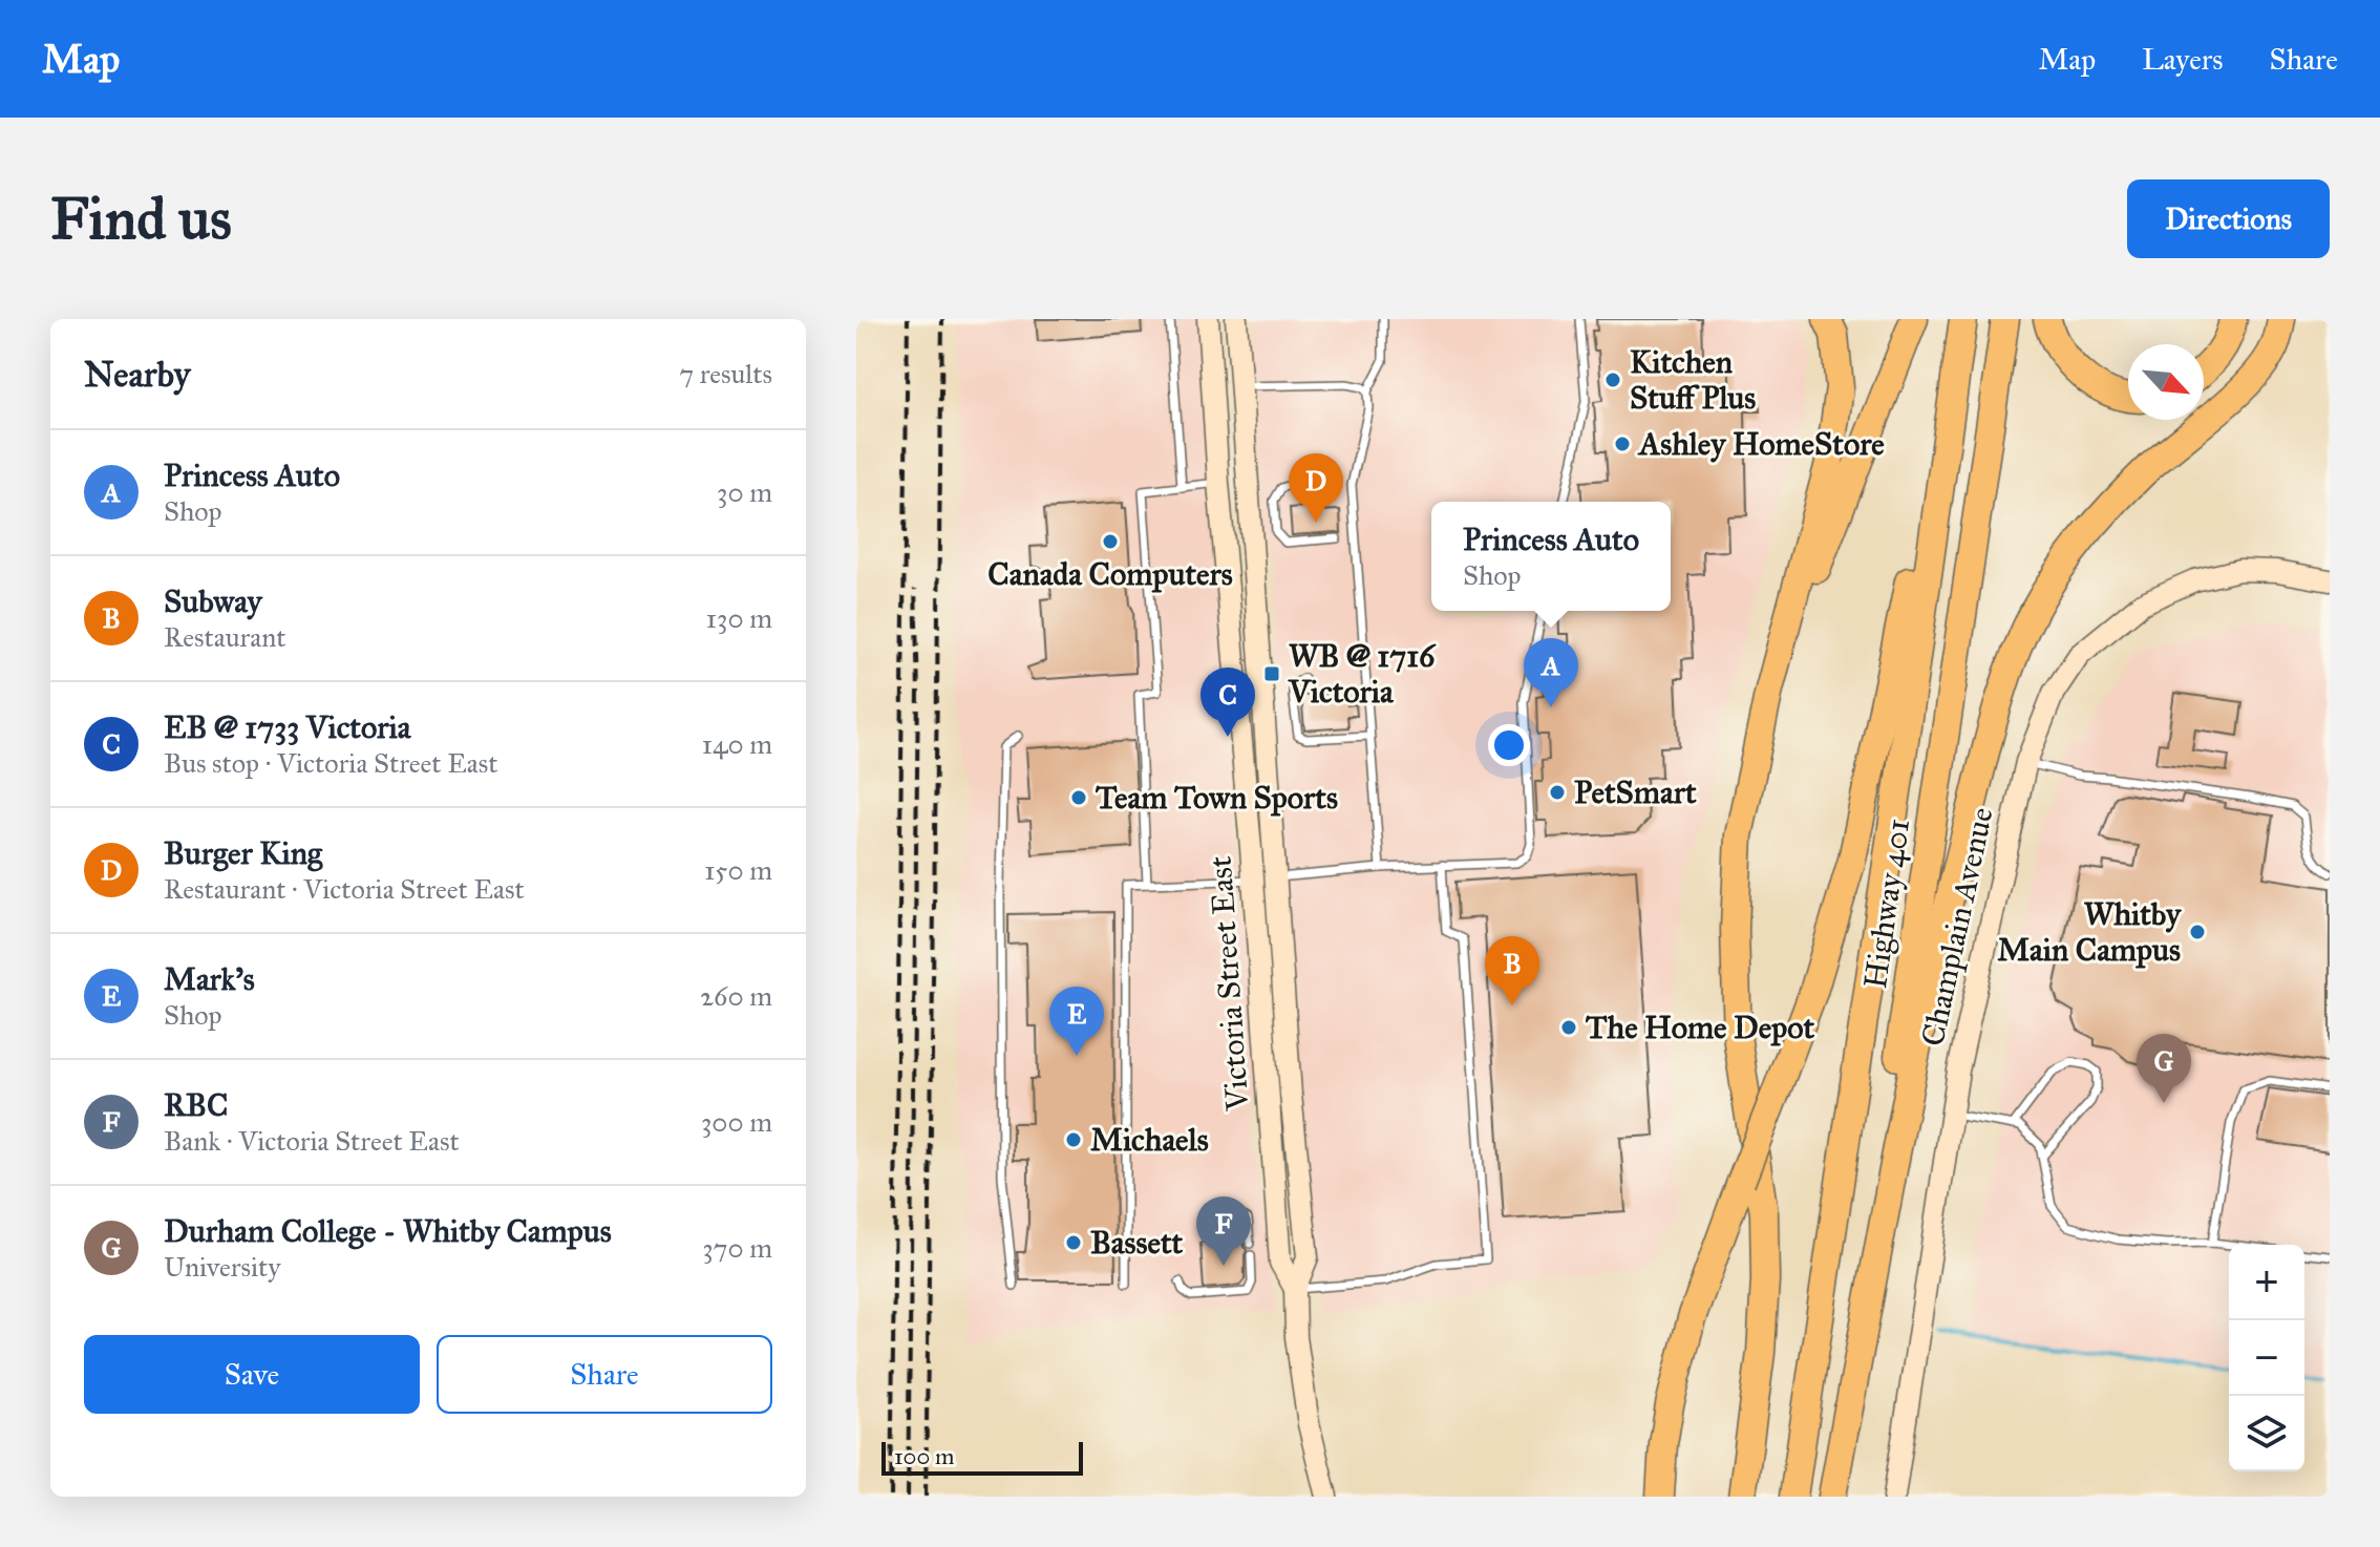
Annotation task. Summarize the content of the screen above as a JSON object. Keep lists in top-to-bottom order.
{
  "streets": {
    "highway": ["Highway 401"],
    "main road": ["Champlain Avenue", "Victoria Street East"]
  },
  "places": {
    "other": [
      "Kitchen Stuff Plus",
      "Ashley HomeStore",
      "Canada Computers",
      "PetSmart",
      "Team Town Sports",
      "Whitby Main Campus",
      "The Home Depot",
      "Michaels",
      "Bassett"
    ],
    "transit": ["WB @ 1716 Victoria"]
  },
  "scale_bar": "100 m",
  "north": "bottom right",
  "page": {
    "header": "Map",
    "nav": ["Map", "Layers", "Share"],
    "buttons": [
      "Directions",
      ["Save", "Share"]
    ],
    "title": "Find us",
    "heading": ["Nearby", "7 results"],
    "list": [
      {
        "mark": "A",
        "name": "Princess Auto",
        "note": "Shop",
        "value": "30 m"
      },
      {
        "mark": "B",
        "name": "Subway",
        "note": "Restaurant",
        "value": "130 m"
      },
      {
        "mark": "C",
        "name": "EB @ 1733 Victoria",
        "note": "Bus stop · Victoria Street East",
        "value": "140 m"
      },
      {
        "mark": "D",
        "name": "Burger King",
        "note": "Restaurant · Victoria Street East",
        "value": "150 m"
      },
      {
        "mark": "E",
        "name": "Mark's",
        "note": "Shop",
        "value": "260 m"
      },
      {
        "mark": "F",
        "name": "RBC",
        "note": "Bank · Victoria Street East",
        "value": "300 m"
      },
      {
        "mark": "G",
        "name": "Durham College - Whitby Campus",
        "note": "University",
        "value": "370 m"
      }
    ],
    "pins": [
      "D",
      "A",
      "C",
      "B",
      "E",
      "G",
      "F"
    ],
    "popup": ["Princess Auto", "Shop"],
    "map_buttons": ["+", "−"],
    "scale": "100 m"
  }
}
